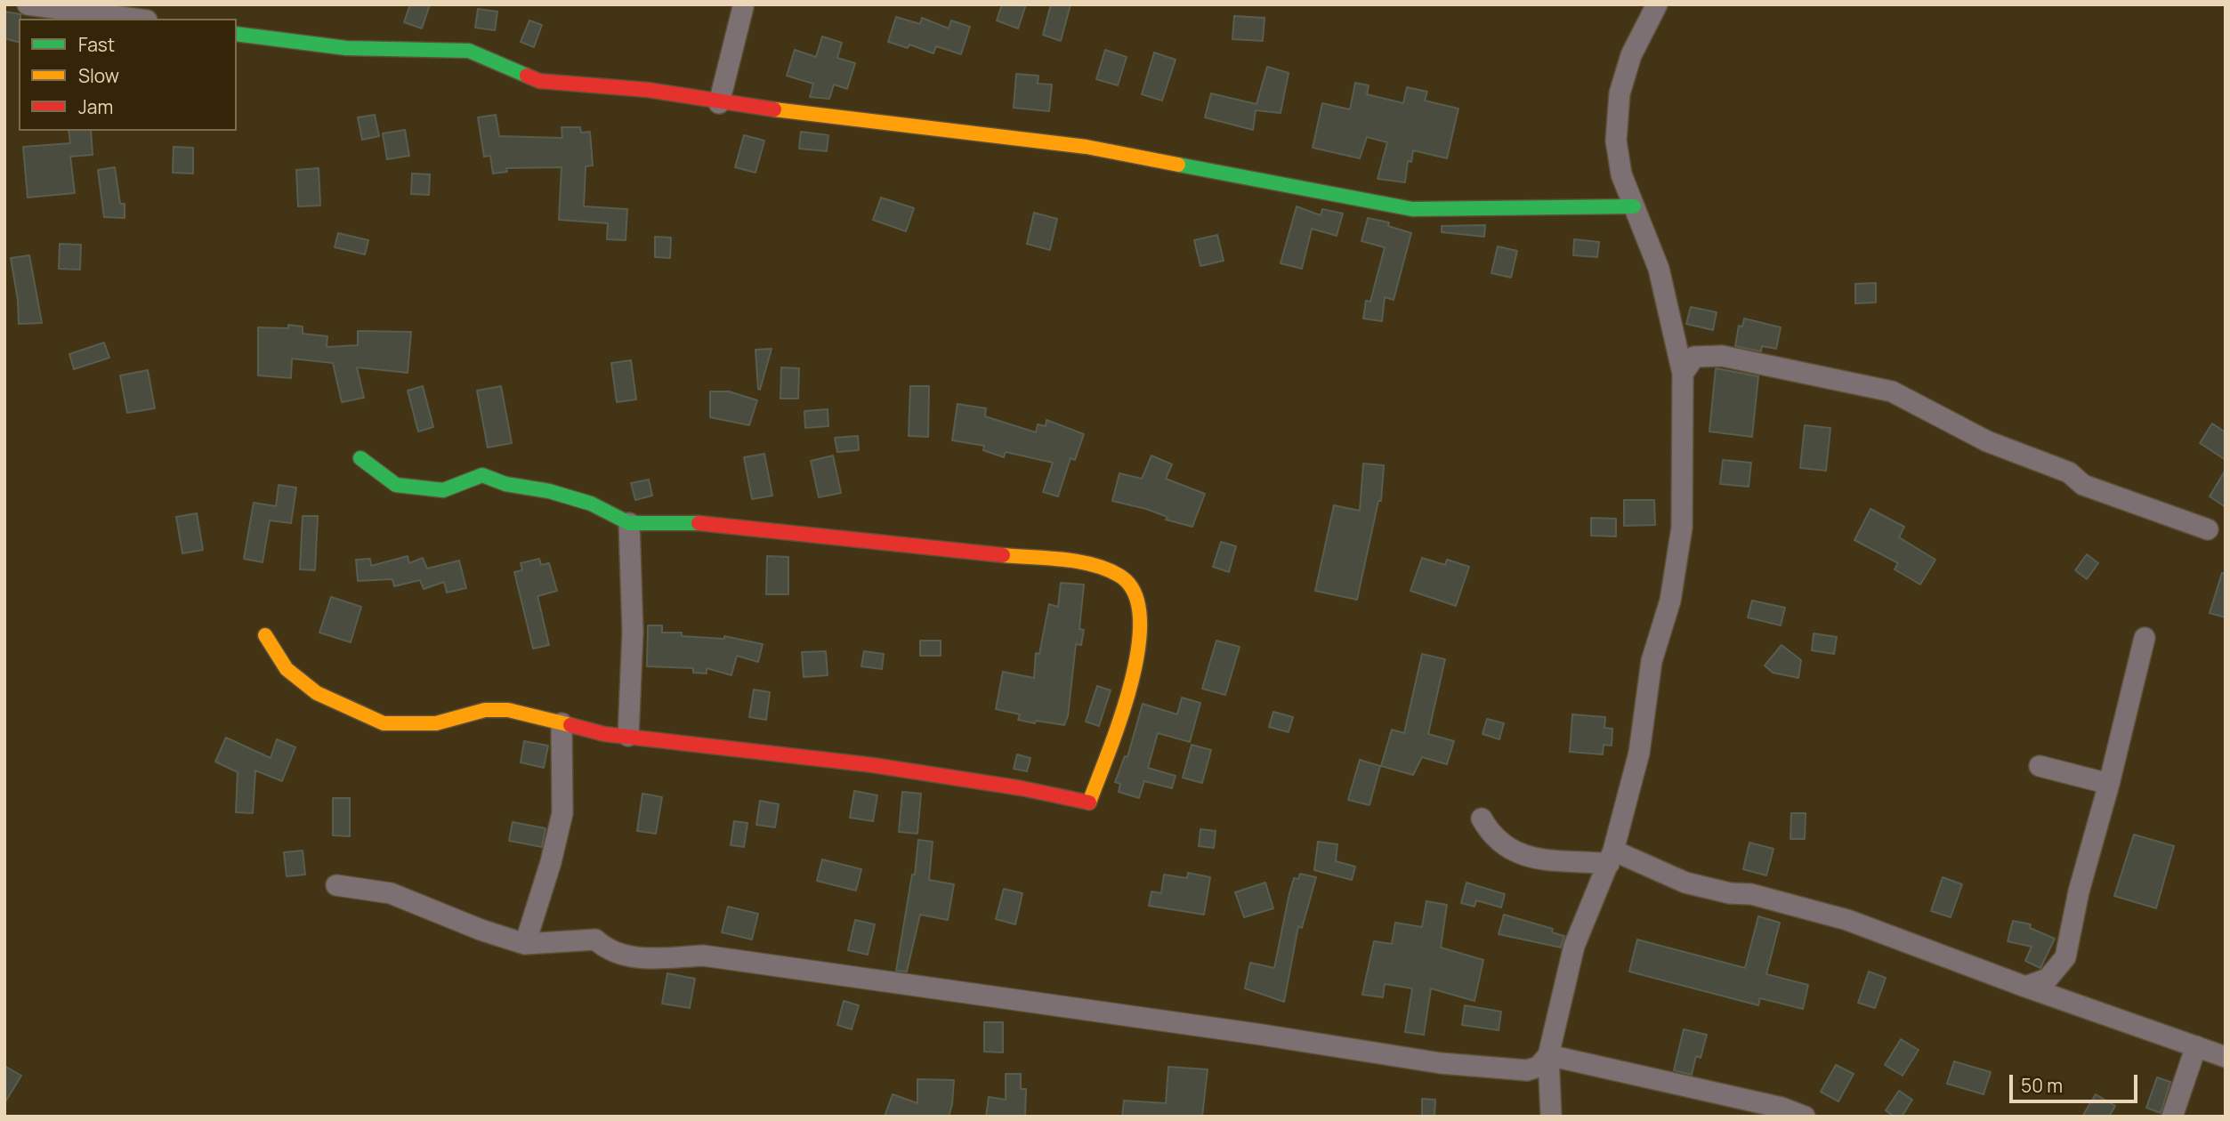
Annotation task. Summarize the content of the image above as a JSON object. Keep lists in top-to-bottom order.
{
  "legend": ["Fast", "Slow", "Jam"],
  "scale_bar": "50 m"
}
